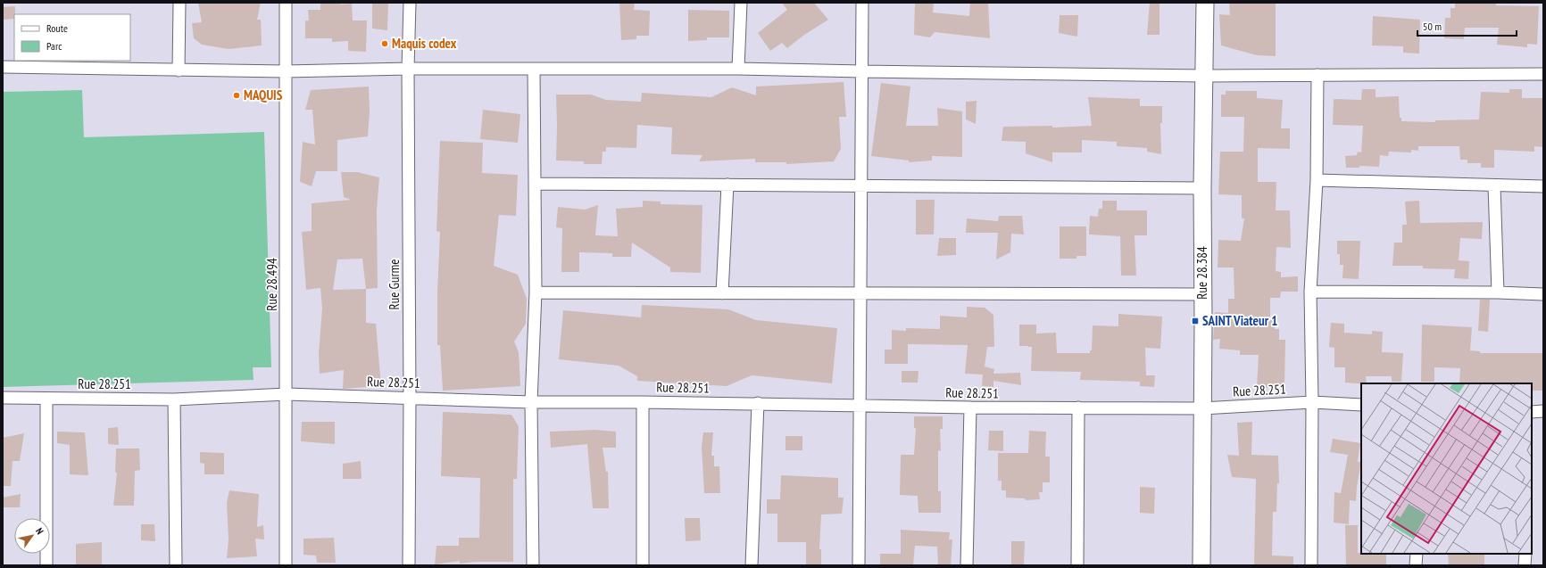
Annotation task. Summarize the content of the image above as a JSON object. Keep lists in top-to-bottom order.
{
  "streets": {
    "street": [
      "Rue 28.384",
      "Rue 28.494",
      "Rue Gurme",
      "Rue 28.251"
    ]
  },
  "crossings": [
    ["Rue 28.384", "Rue 28.251"],
    ["Rue 28.494", "Rue 28.251"],
    ["Rue Gurme", "Rue 28.251"]
  ],
  "places": {
    "other": ["Maquis codex", "MAQUIS"],
    "transit": ["SAINT Viateur 1"]
  },
  "legend": ["Route", "Parc"],
  "scale_bar": "50 m",
  "north": "top right"
}
